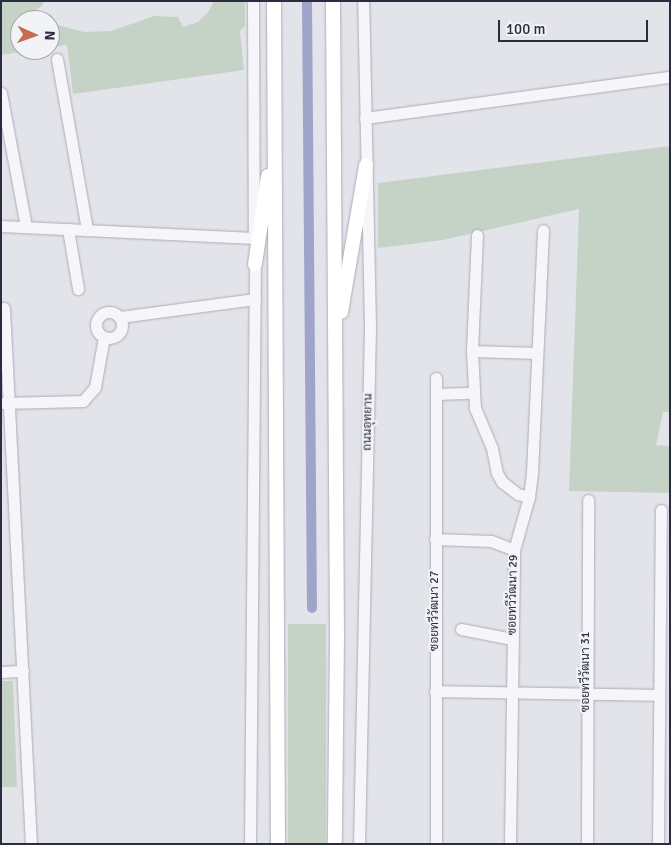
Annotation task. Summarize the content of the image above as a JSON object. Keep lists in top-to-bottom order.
{
  "streets": {
    "street": [
      "ถนนอุทยาน",
      "ซอยทวีวัฒนา 29",
      "ซอยทวีวัฒนา 27",
      "ซอยทวีวัฒนา 31"
    ]
  },
  "scale_bar": "100 m",
  "north": "right"
}
